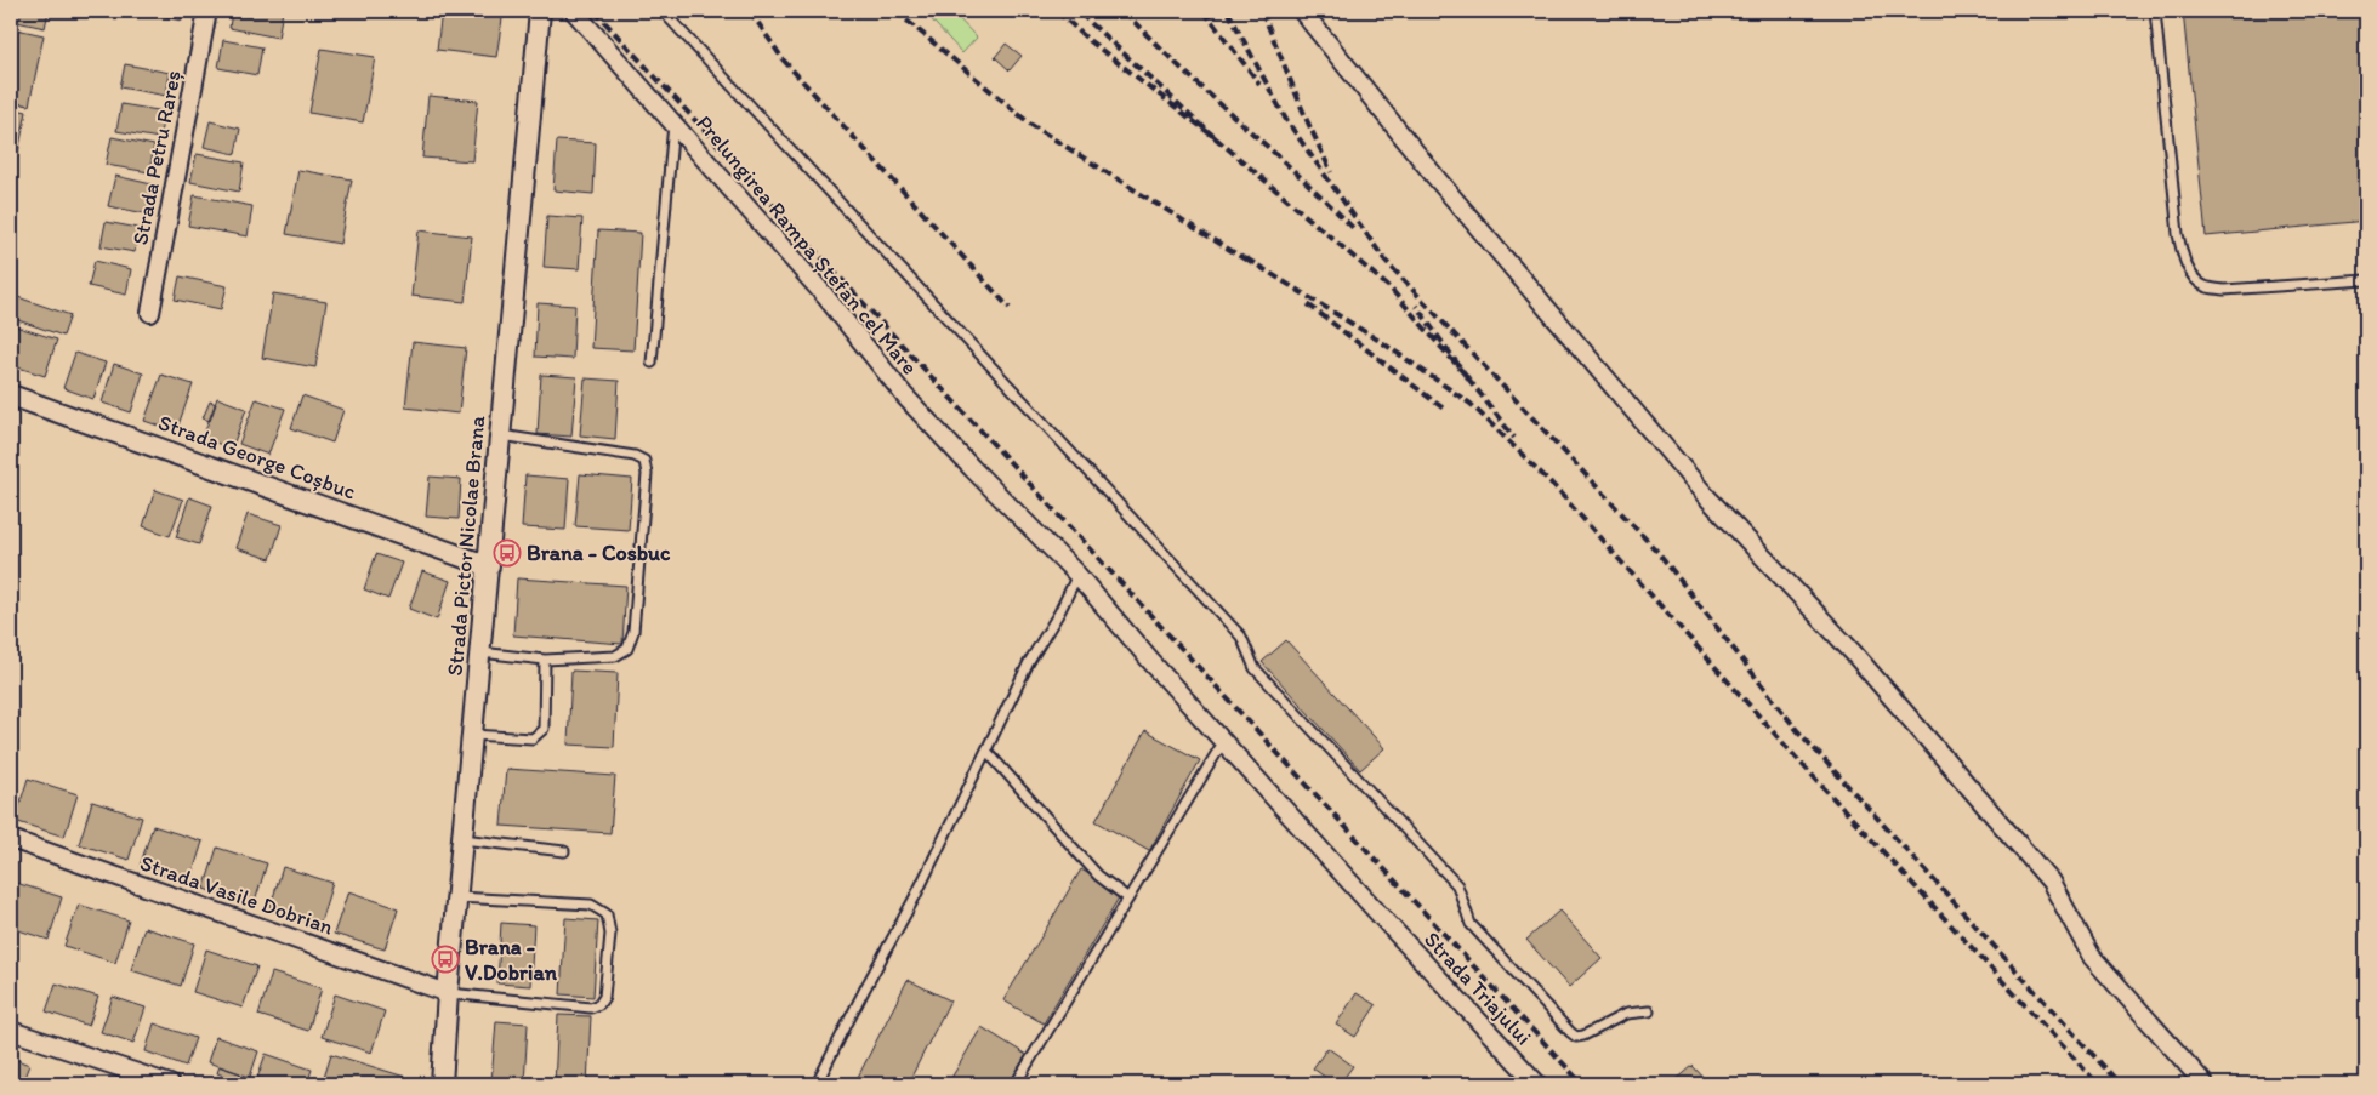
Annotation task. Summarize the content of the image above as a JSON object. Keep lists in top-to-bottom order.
{
  "streets": {
    "street": [
      "Strada Petru Rareș",
      "Prelungirea Rampa Ștefan cel Mare",
      "Strada George Coșbuc",
      "Strada Pictor Nicolae Brana",
      "Strada Vasile Dobrian",
      "Strada Triajului"
    ]
  },
  "crossings": [
    ["Prelungirea Rampa Ștefan cel Mare", "Strada Triajului"],
    ["Strada George Coșbuc", "Strada Pictor Nicolae Brana"],
    ["Strada Pictor Nicolae Brana", "Strada Vasile Dobrian"]
  ],
  "places": {
    "bus stop": ["Brana - Cosbuc", "Brana - V.Dobrian"]
  }
}
